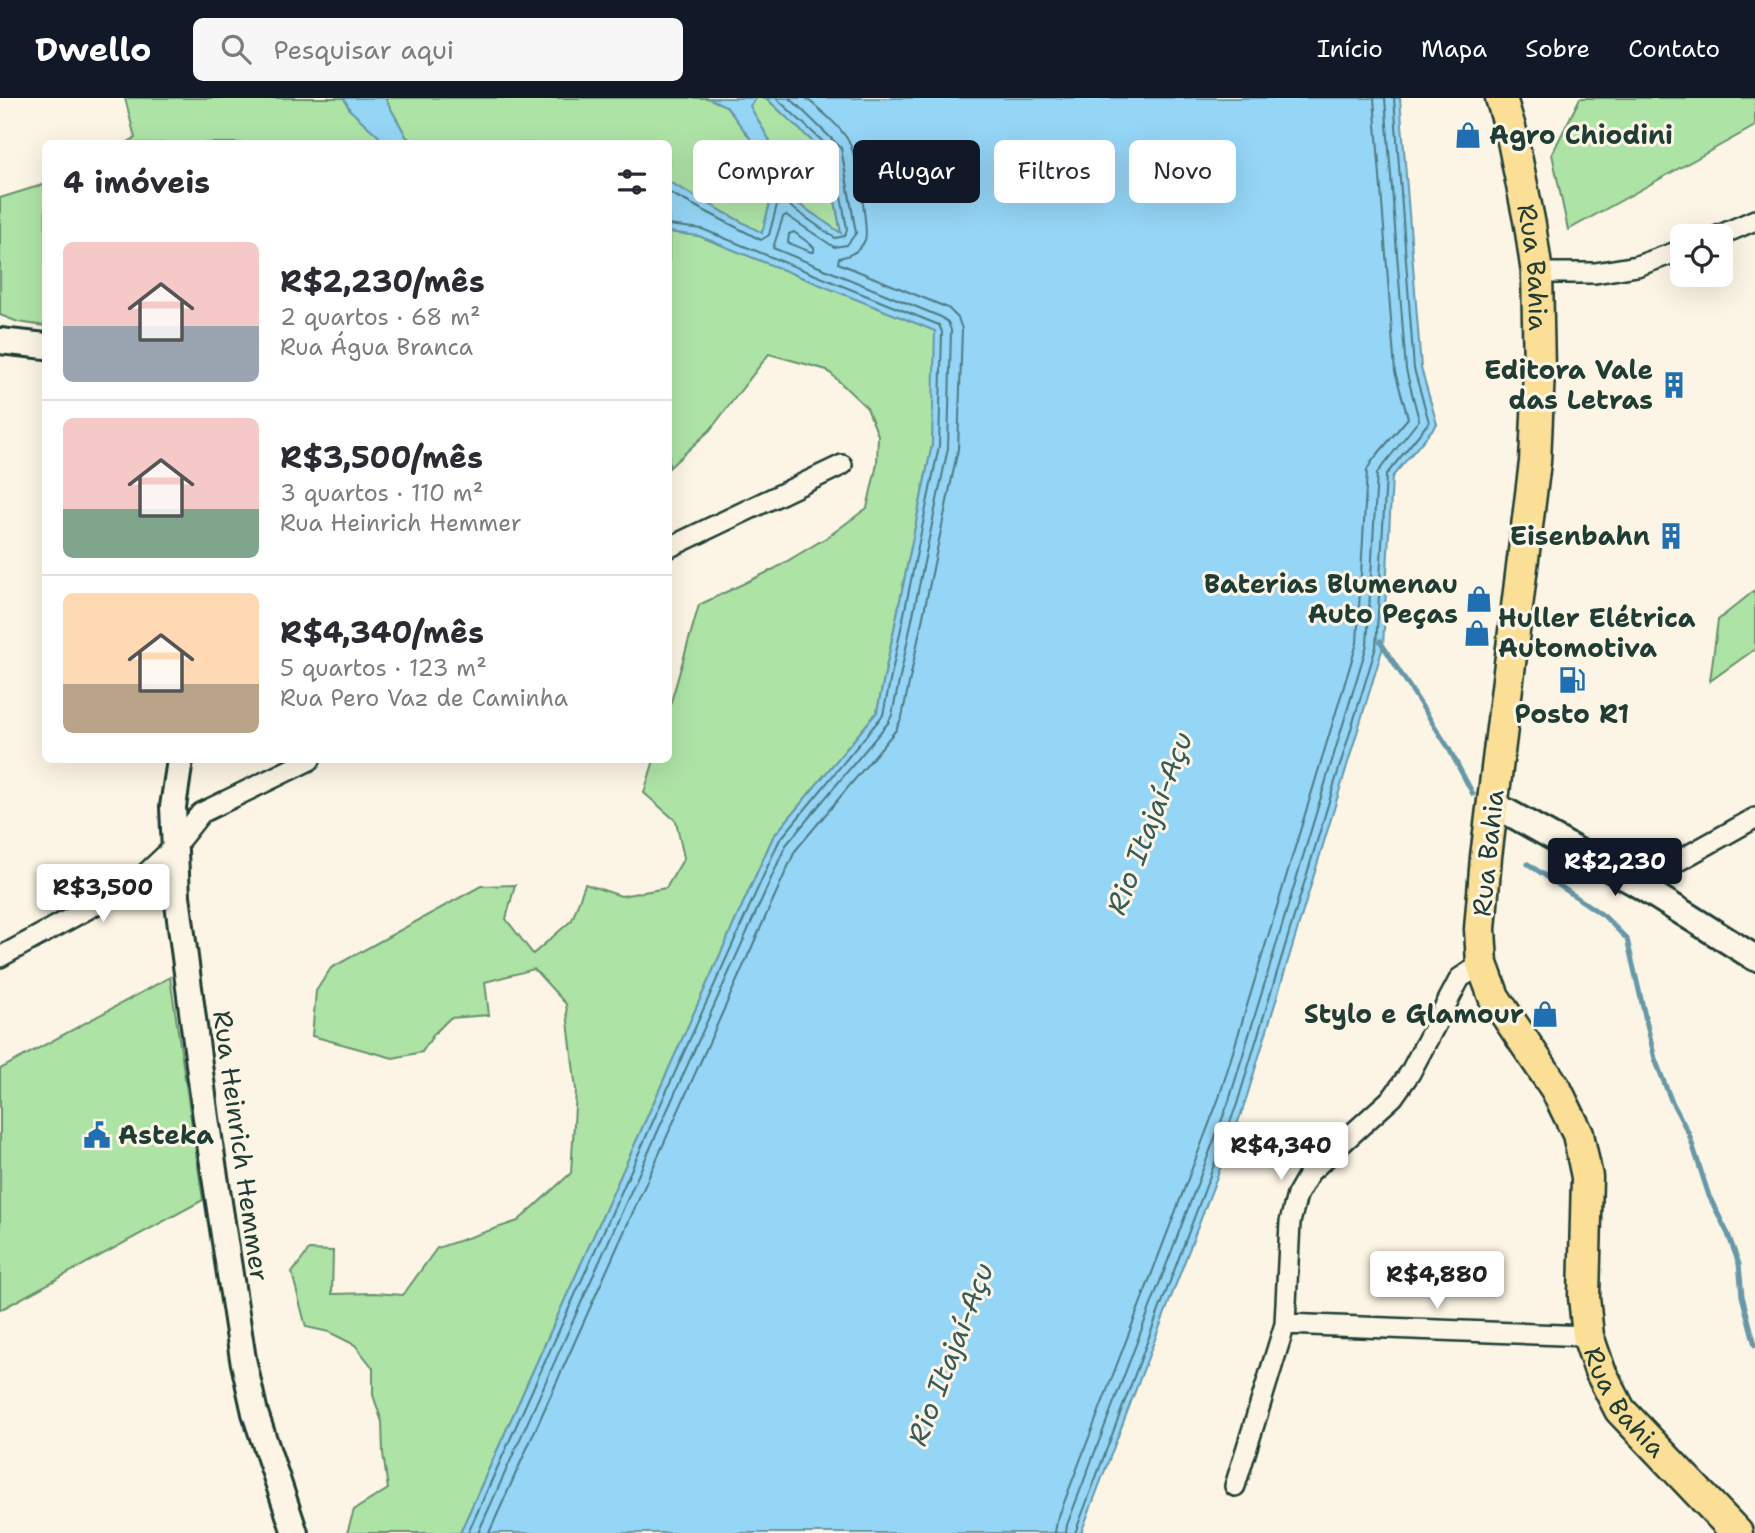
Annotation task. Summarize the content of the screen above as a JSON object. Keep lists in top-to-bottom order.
{
  "streets": {
    "main road": ["Rua Bahia"],
    "street": ["Rua Heinrich Hemmer"]
  },
  "water": ["Rio Itajaí-Açu"],
  "places": {
    "shop": [
      "Agro Chiodini",
      "Baterias Blumenau Auto Peças",
      "Huller Elétrica Automotiva",
      "Stylo e Glamour"
    ],
    "building": ["Editora Vale das Letras", "Eisenbahn"],
    "fuel station": ["Posto R1"],
    "public building": ["Asteka"]
  },
  "page": {
    "header": "Dwello",
    "search": "Pesquisar aqui",
    "nav": [
      "Início",
      "Mapa",
      "Sobre",
      "Contato"
    ],
    "chip": [
      "Comprar",
      "Alugar",
      "Filtros",
      "Novo"
    ],
    "heading": "4 imóveis",
    "list": [
      {
        "name": "R$2,230/mês",
        "note": "2 quartos · 68 m² · Rua Água Branca"
      },
      {
        "name": "R$3,500/mês",
        "note": "3 quartos · 110 m² · Rua Heinrich Hemmer"
      },
      {
        "name": "R$4,340/mês",
        "note": "5 quartos · 123 m² · Rua Pero Vaz de Caminha"
      }
    ],
    "price": [
      "R$2,230",
      "R$3,500",
      "R$4,340",
      "R$4,880"
    ]
  }
}
